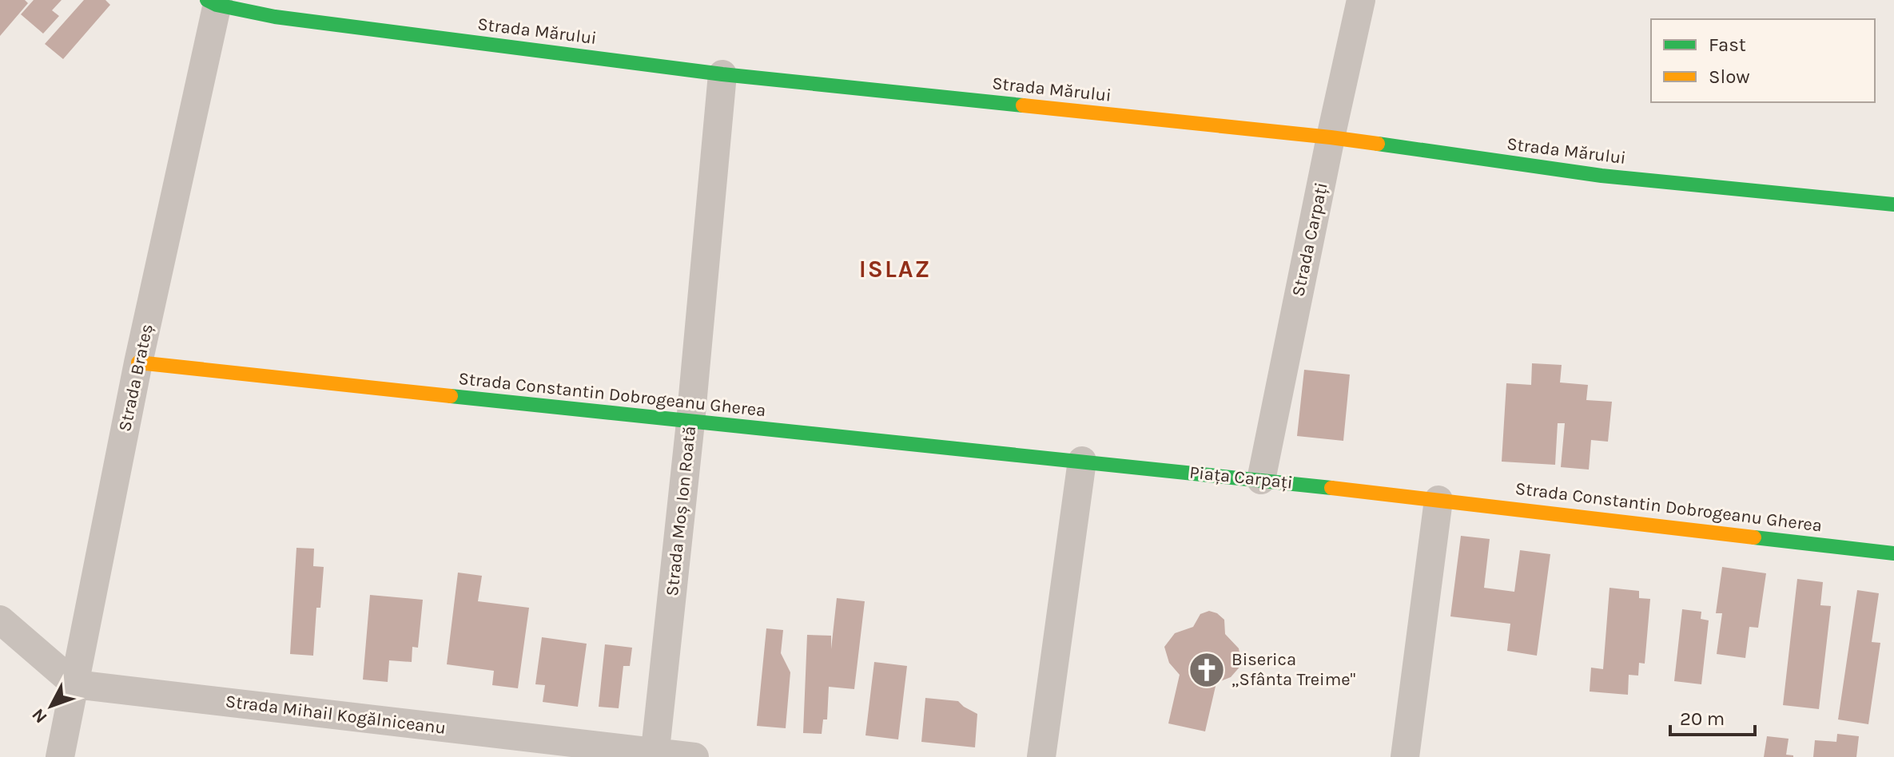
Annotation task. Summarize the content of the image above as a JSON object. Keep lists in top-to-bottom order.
{
  "streets": {
    "street": [
      "Strada Mărului",
      "Strada Carpați",
      "Strada Brateș",
      "Strada Constantin Dobrogeanu Gherea",
      "Piața Carpați",
      "Strada Moș Ion Roată",
      "Strada Mihail Kogălniceanu"
    ]
  },
  "crossings": [
    ["Strada Mărului", "Strada Carpați"],
    ["Strada Mărului", "Strada Brateș"],
    ["Strada Mărului", "Strada Moș Ion Roată"],
    ["Strada Carpați", "Piața Carpați"],
    ["Strada Brateș", "Strada Constantin Dobrogeanu Gherea"],
    ["Strada Brateș", "Strada Mihail Kogălniceanu"],
    ["Strada Constantin Dobrogeanu Gherea", "Piața Carpați"],
    ["Strada Constantin Dobrogeanu Gherea", "Strada Moș Ion Roată"],
    ["Strada Moș Ion Roată", "Strada Mihail Kogălniceanu"]
  ],
  "districts": ["ISLAZ"],
  "places": {
    "church": ["Biserica „Sfânta Treime\""]
  },
  "legend": ["Fast", "Slow"],
  "scale_bar": "20 m",
  "north": "bottom left"
}
